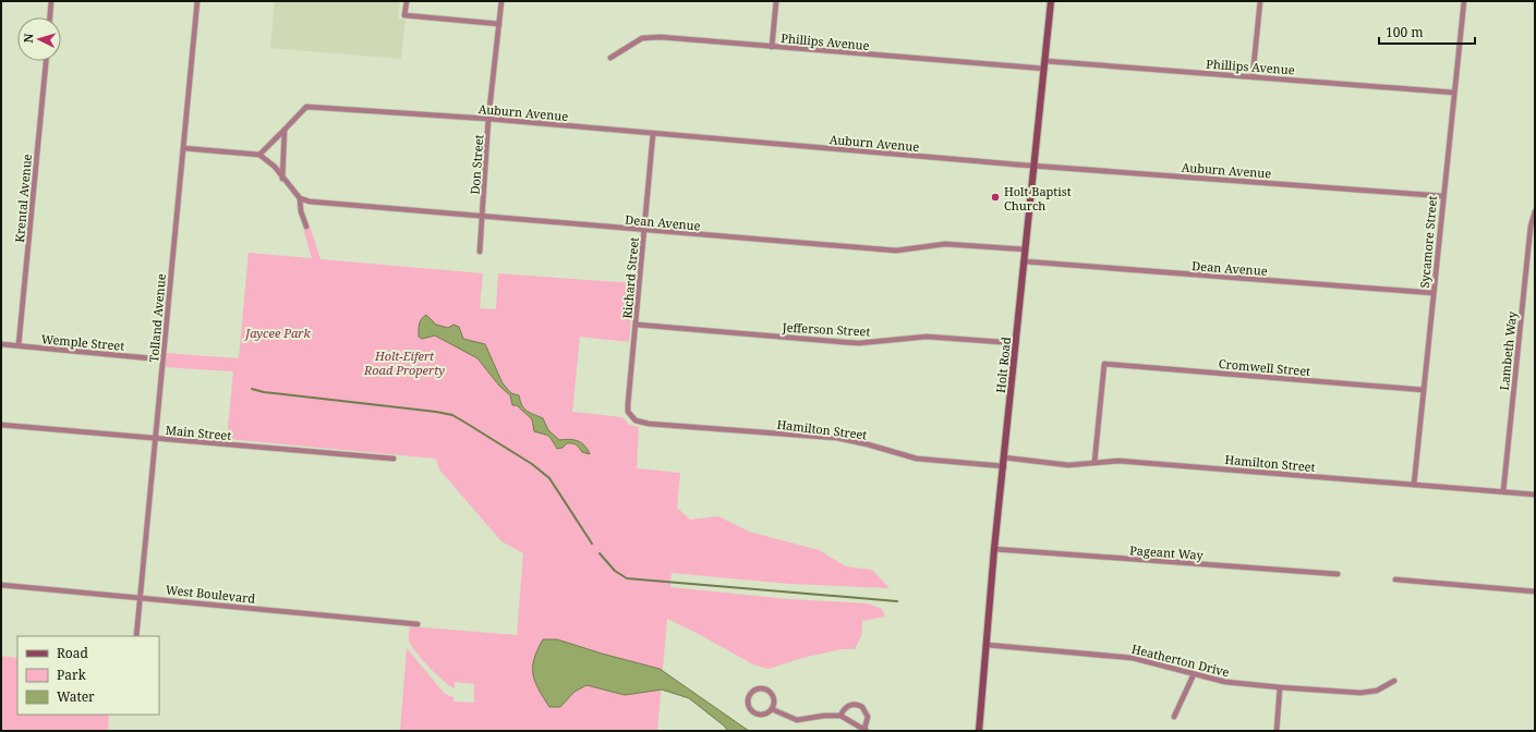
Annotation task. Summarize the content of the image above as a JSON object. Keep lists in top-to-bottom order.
{
  "streets": {
    "main road": ["Holt Road"],
    "street": [
      "Phillips Avenue",
      "Auburn Avenue",
      "Don Street",
      "Krental Avenue",
      "Dean Avenue",
      "Sycamore Street",
      "Richard Street",
      "Tolland Avenue",
      "Jefferson Street",
      "Wemple Street",
      "Lambeth Way",
      "Cromwell Street",
      "Hamilton Street",
      "Main Street",
      "Pageant Way",
      "West Boulevard",
      "Heatherton Drive"
    ]
  },
  "crossings": [
    ["Phillips Avenue", "Sycamore Street"],
    ["Phillips Avenue", "Holt Road"],
    ["Auburn Avenue", "Don Street"],
    ["Auburn Avenue", "Sycamore Street"],
    ["Auburn Avenue", "Richard Street"],
    ["Auburn Avenue", "Holt Road"],
    ["Don Street", "Dean Avenue"],
    ["Krental Avenue", "Wemple Street"],
    ["Dean Avenue", "Sycamore Street"],
    ["Dean Avenue", "Richard Street"],
    ["Dean Avenue", "Holt Road"],
    ["Sycamore Street", "Cromwell Street"],
    ["Sycamore Street", "Hamilton Street"],
    ["Richard Street", "Jefferson Street"],
    ["Richard Street", "Hamilton Street"],
    ["Tolland Avenue", "Wemple Street"],
    ["Tolland Avenue", "Main Street"],
    ["Tolland Avenue", "West Boulevard"],
    ["Jefferson Street", "Holt Road"],
    ["Lambeth Way", "Hamilton Street"],
    ["Holt Road", "Hamilton Street"],
    ["Holt Road", "Pageant Way"],
    ["Holt Road", "Heatherton Drive"],
    ["Cromwell Street", "Hamilton Street"]
  ],
  "parks": ["Jaycee Park", "Holt-Eifert Road Property"],
  "places": ["Holt Baptist Church"],
  "legend": ["Road", "Park", "Water"],
  "scale_bar": "100 m",
  "north": "left"
}
